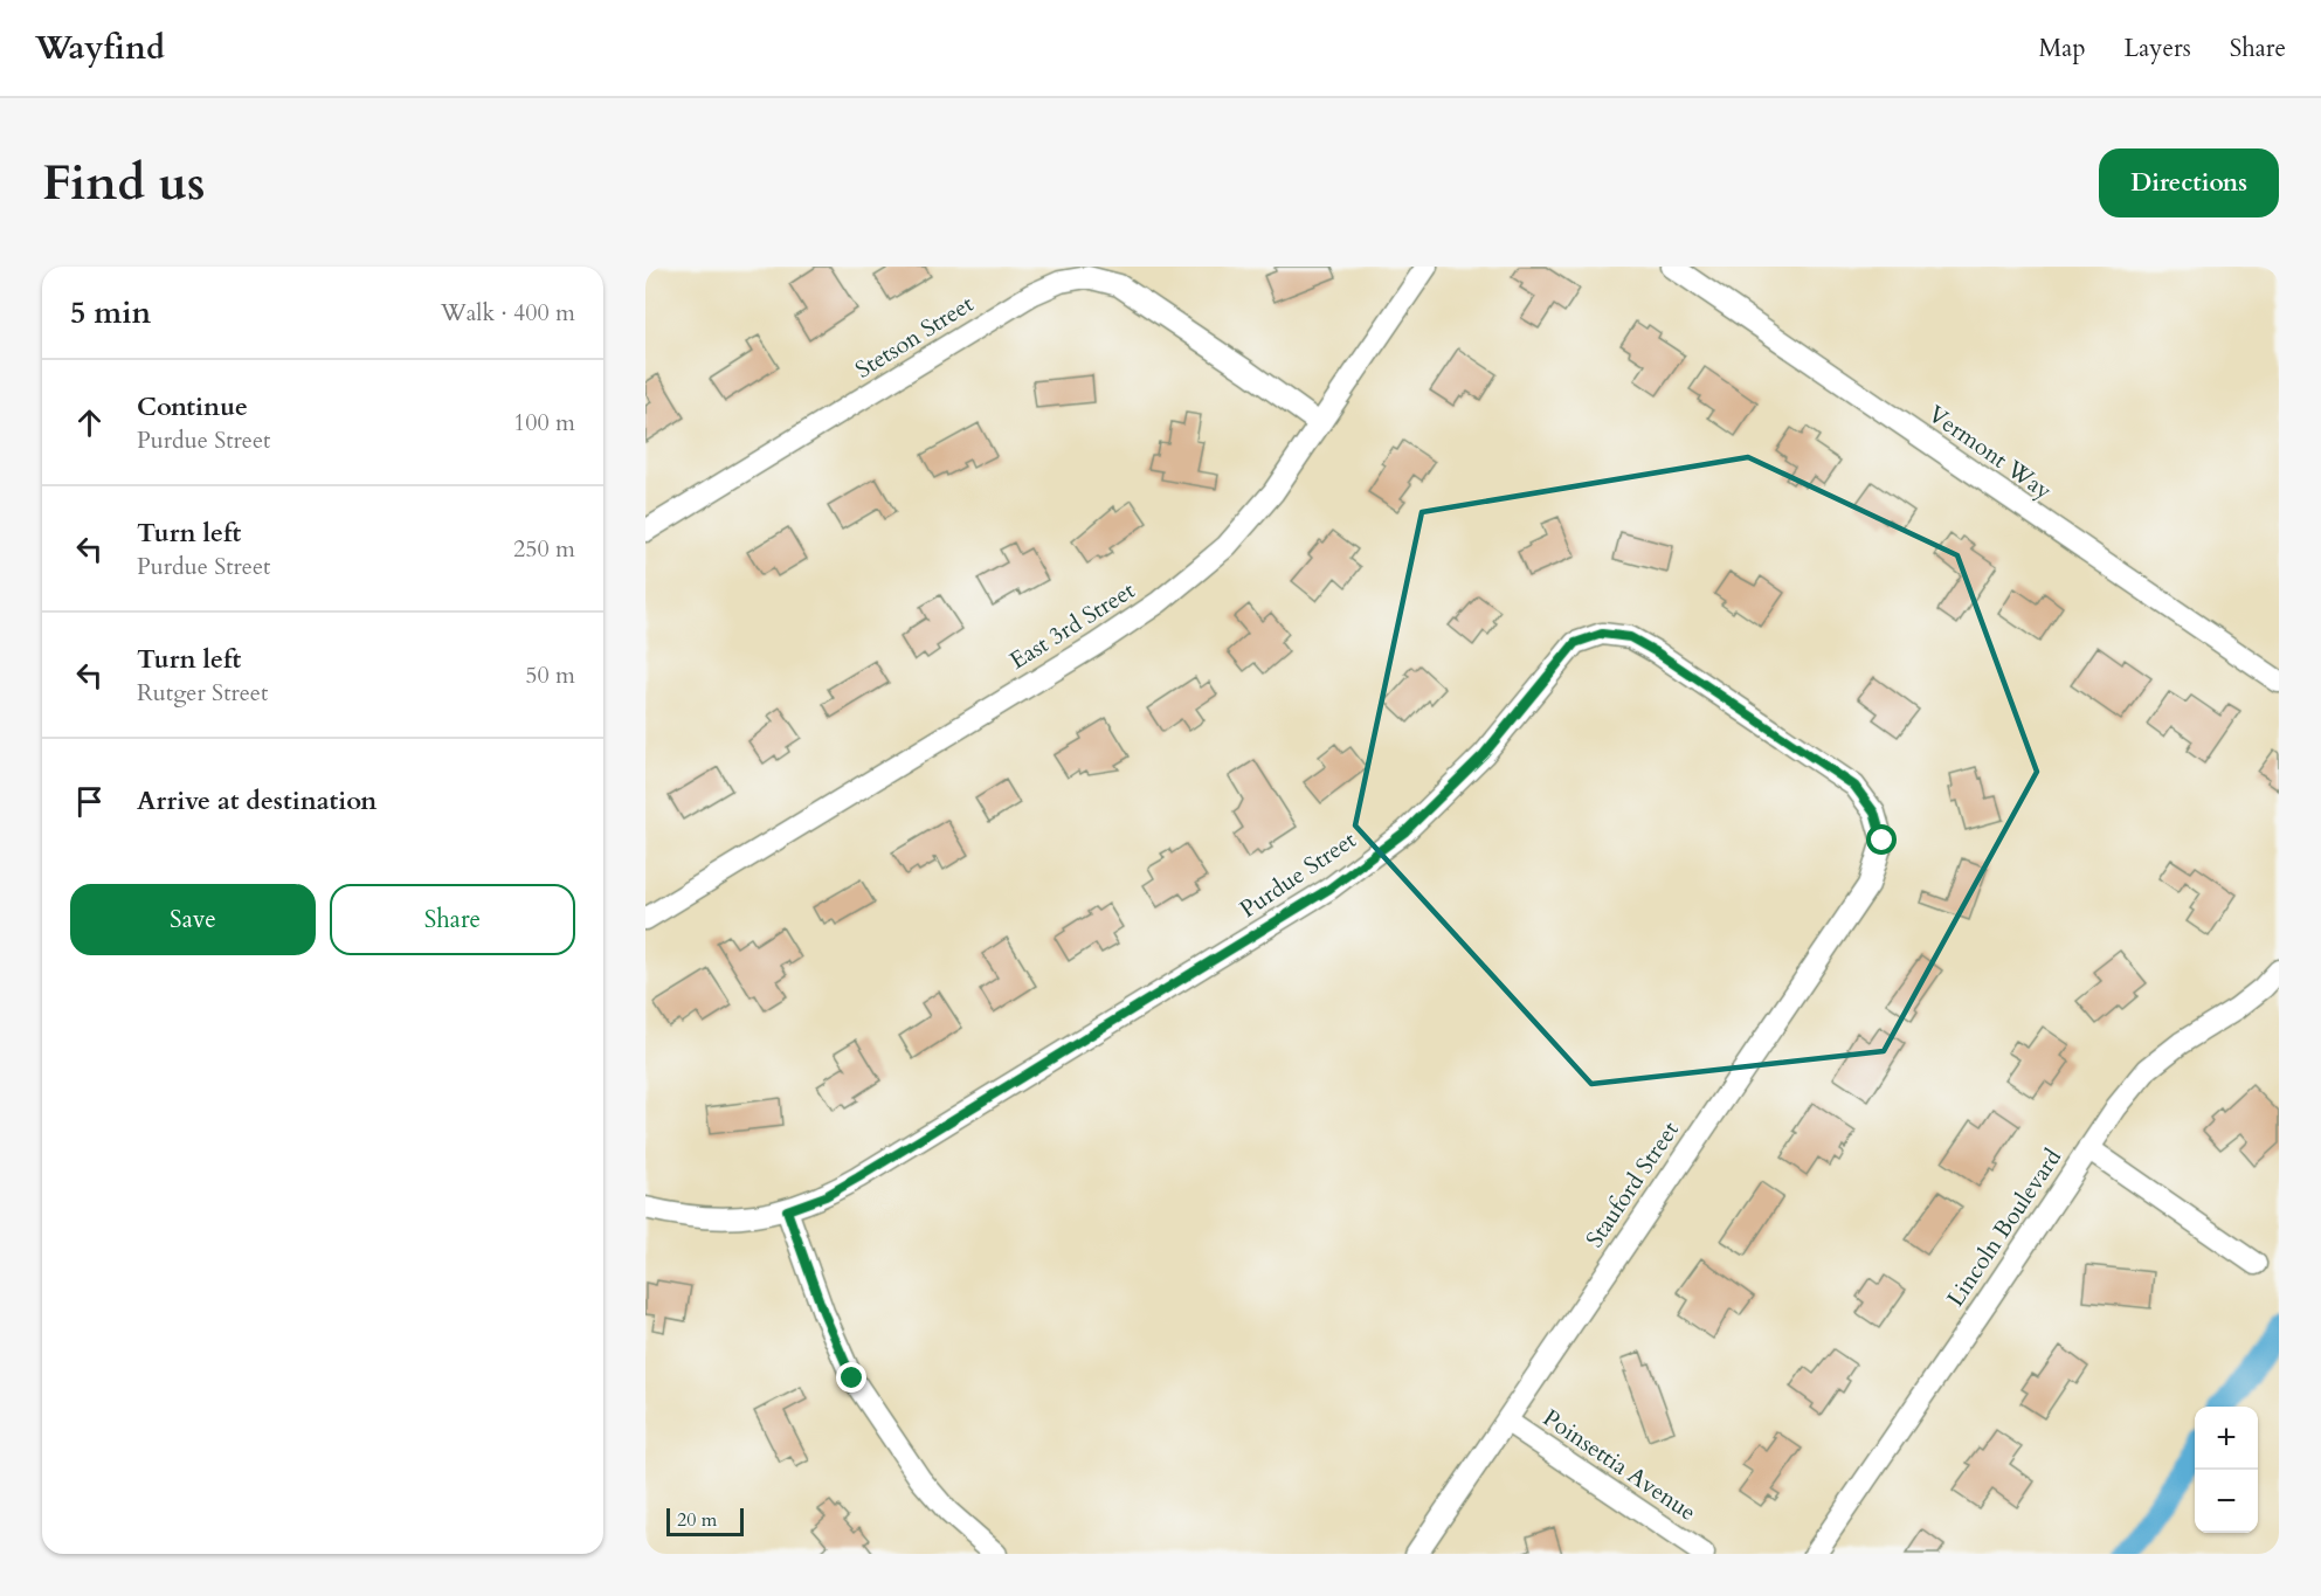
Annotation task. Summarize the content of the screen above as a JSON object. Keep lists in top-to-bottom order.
{
  "streets": {
    "street": [
      "Stetson Street",
      "Vermont Way",
      "East 3rd Street",
      "Purdue Street",
      "Stauford Street",
      "Lincoln Boulevard",
      "Poinsettia Avenue"
    ]
  },
  "crossings": [
    ["Stetson Street", "East 3rd Street"],
    ["Purdue Street", "Stauford Street"],
    ["Stauford Street", "Poinsettia Avenue"]
  ],
  "scale_bar": "20 m",
  "page": {
    "header": "Wayfind",
    "nav": ["Map", "Layers", "Share"],
    "buttons": [
      "Directions",
      ["Save", "Share"]
    ],
    "title": "Find us",
    "heading": ["5 min", "Walk · 400 m"],
    "list": [
      ["Continue", "Purdue Street", "100 m"],
      ["Turn left", "Purdue Street", "250 m"],
      ["Turn left", "Rutger Street", "50 m"],
      "Arrive at destination"
    ],
    "map_buttons": ["+", "−"],
    "scale": "20 m"
  }
}
